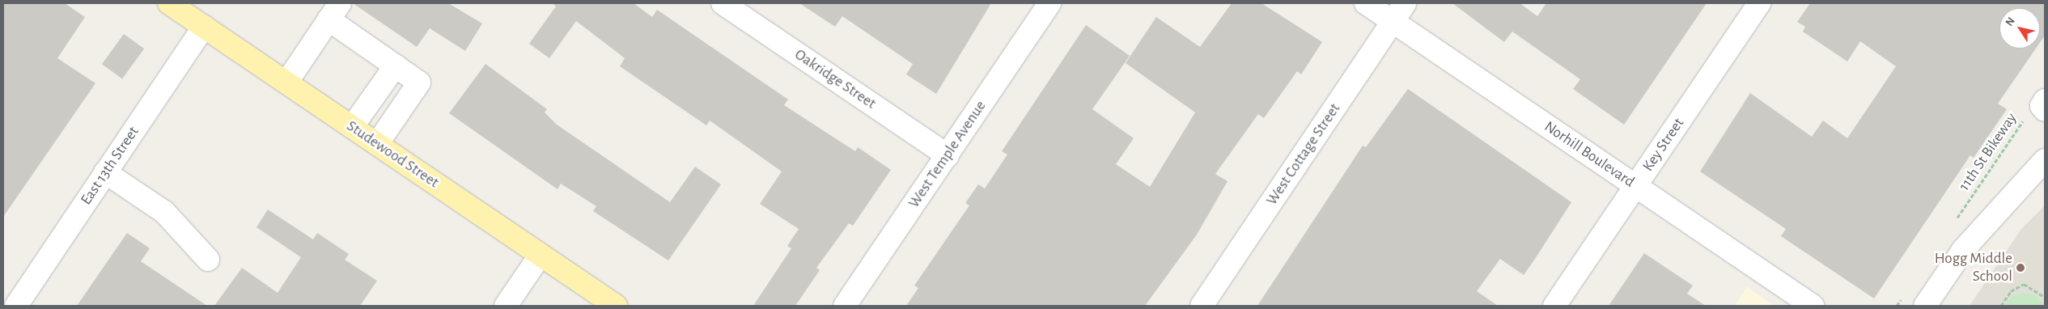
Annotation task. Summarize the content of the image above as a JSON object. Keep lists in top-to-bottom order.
{
  "streets": {
    "main road": ["Studewood Street"],
    "street": [
      "Oakridge Street",
      "Key Street",
      "West Temple Avenue",
      "West Cottage Street",
      "Norhill Boulevard",
      "East 13th Street"
    ],
    "path": ["11th St Bikeway"]
  },
  "crossings": [
    ["Oakridge Street", "West Temple Avenue"],
    ["Key Street", "Norhill Boulevard"],
    ["Studewood Street", "East 13th Street"],
    ["West Cottage Street", "Norhill Boulevard"]
  ],
  "places": ["Hogg Middle School"],
  "north": "top left"
}
